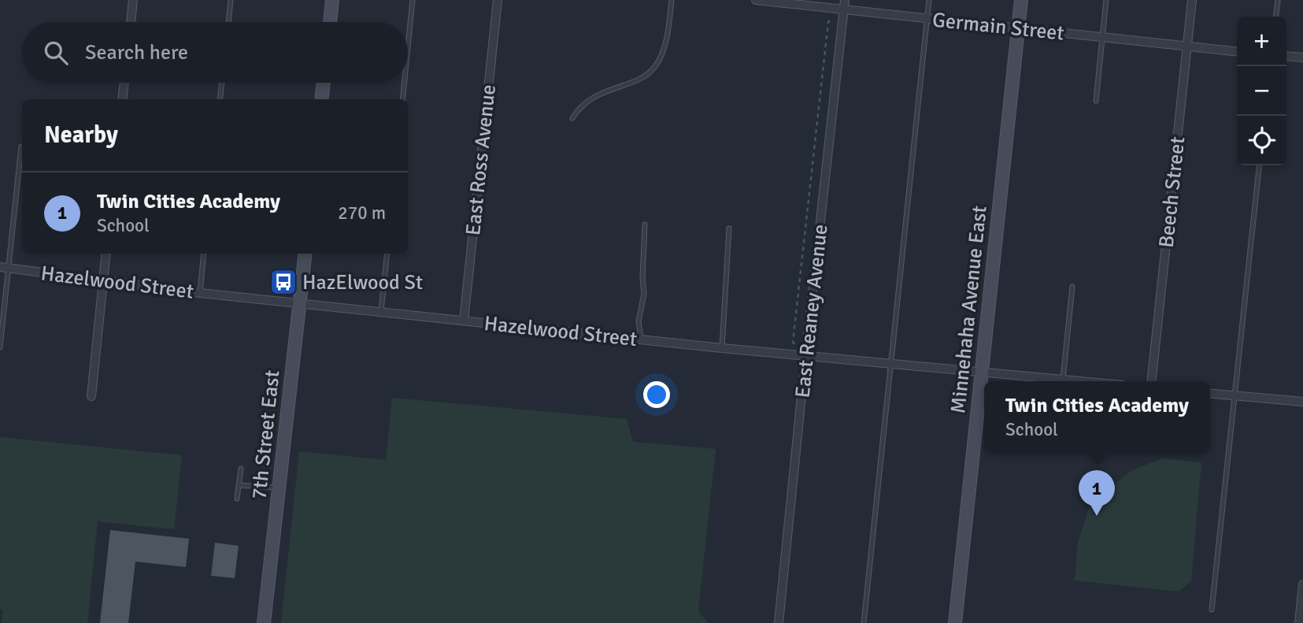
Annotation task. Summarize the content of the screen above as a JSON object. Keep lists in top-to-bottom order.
{
  "streets": {
    "main road": ["Minnehaha Avenue East", "7th Street East"],
    "street": [
      "Germain Street",
      "East Ross Avenue",
      "Beech Street",
      "Hazelwood Street",
      "East Reaney Avenue"
    ]
  },
  "crossings": [
    ["Germain Street", "Beech Street"],
    ["Germain Street", "Minnehaha Avenue East"],
    ["Germain Street", "East Reaney Avenue"],
    ["East Ross Avenue", "Hazelwood Street"],
    ["Hazelwood Street", "Minnehaha Avenue East"],
    ["Hazelwood Street", "East Reaney Avenue"],
    ["Hazelwood Street", "7th Street East"]
  ],
  "places": {
    "bus stop": ["HazElwood St"]
  },
  "page": {
    "map_buttons": ["+", "−"],
    "search": "Search here",
    "heading": "Nearby",
    "list": [
      {
        "mark": "1",
        "name": "Twin Cities Academy",
        "note": "School",
        "value": "270 m"
      }
    ],
    "popup": ["Twin Cities Academy", "School"],
    "pins": "1"
  }
}
